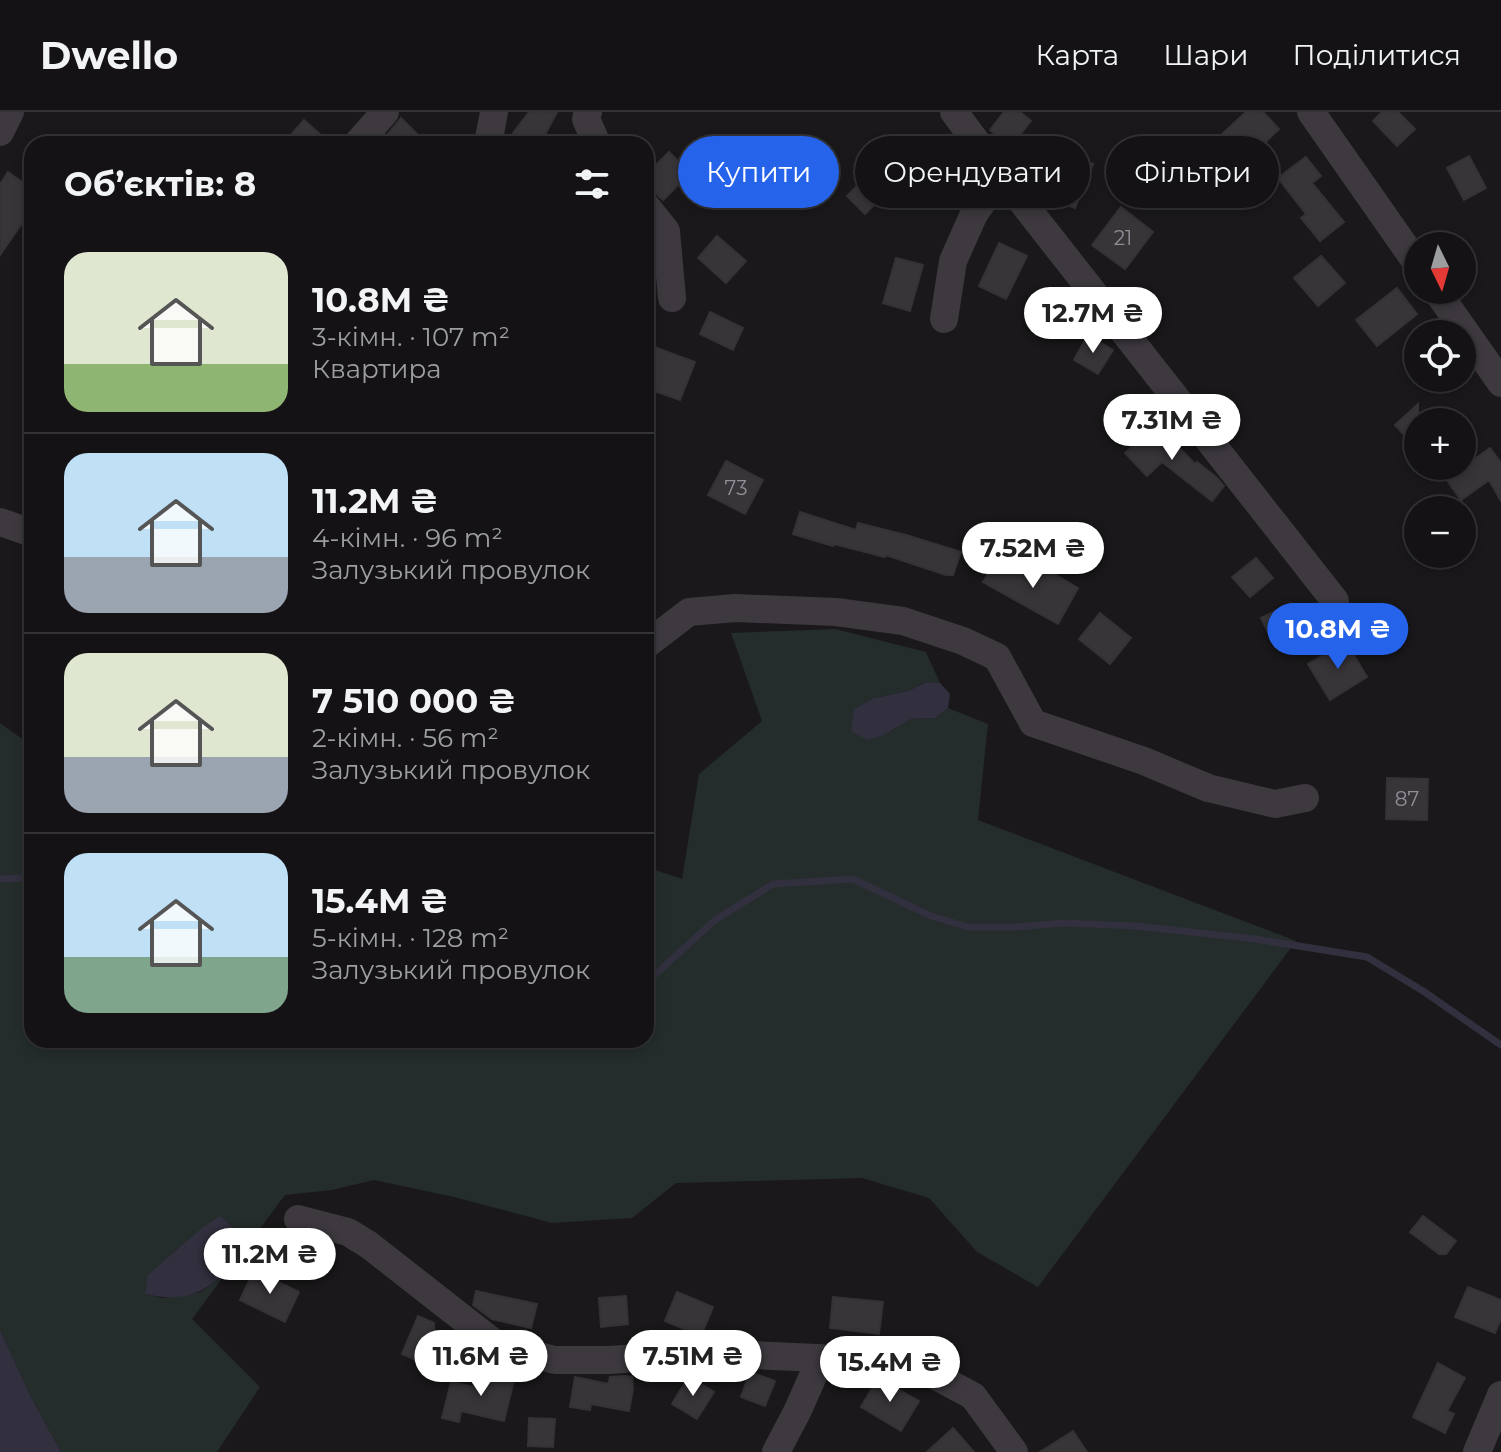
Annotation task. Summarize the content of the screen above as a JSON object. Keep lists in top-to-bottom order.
{
  "house_numbers": ["21", "73", "87"],
  "north": "bottom",
  "page": {
    "header": "Dwello",
    "nav": ["Карта", "Шари", "Поділитися"],
    "chip": ["Купити", "Орендувати", "Фільтри"],
    "heading": "Об’єктів: 8",
    "map_buttons": ["+", "−"],
    "list": [
      {
        "name": "10.8M ₴",
        "note": "3-кімн. · 107 m² · Квартира"
      },
      {
        "name": "11.2M ₴",
        "note": "4-кімн. · 96 m² · Залузький провулок"
      },
      {
        "name": "7 510 000 ₴",
        "note": "2-кімн. · 56 m² · Залузький провулок"
      },
      {
        "name": "15.4M ₴",
        "note": "5-кімн. · 128 m² · Залузький провулок"
      }
    ],
    "price": [
      "12.7M ₴",
      "7.31M ₴",
      "7.52M ₴",
      "10.8M ₴",
      "11.2M ₴",
      "11.6M ₴",
      "7.51M ₴",
      "15.4M ₴"
    ]
  }
}
